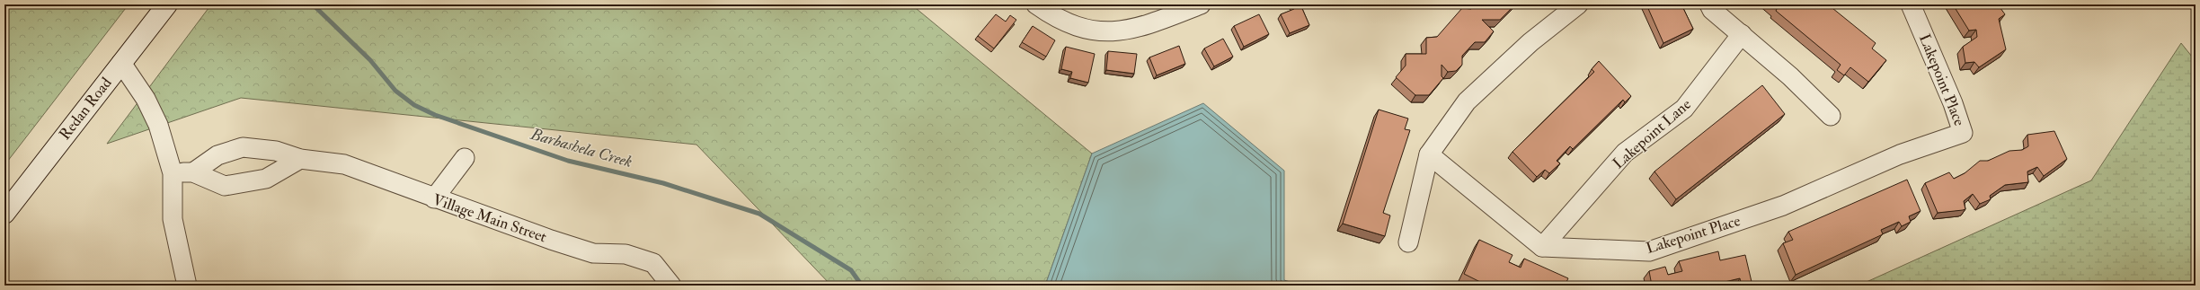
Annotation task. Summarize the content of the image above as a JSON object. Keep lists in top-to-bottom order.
{
  "streets": {
    "main road": ["Redan Road"],
    "street": ["Lakepoint Place", "Lakepoint Lane", "Village Main Street"]
  },
  "crossings": [
    ["Lakepoint Place", "Lakepoint Lane"]
  ],
  "water": ["Barbashela Creek"]
}
